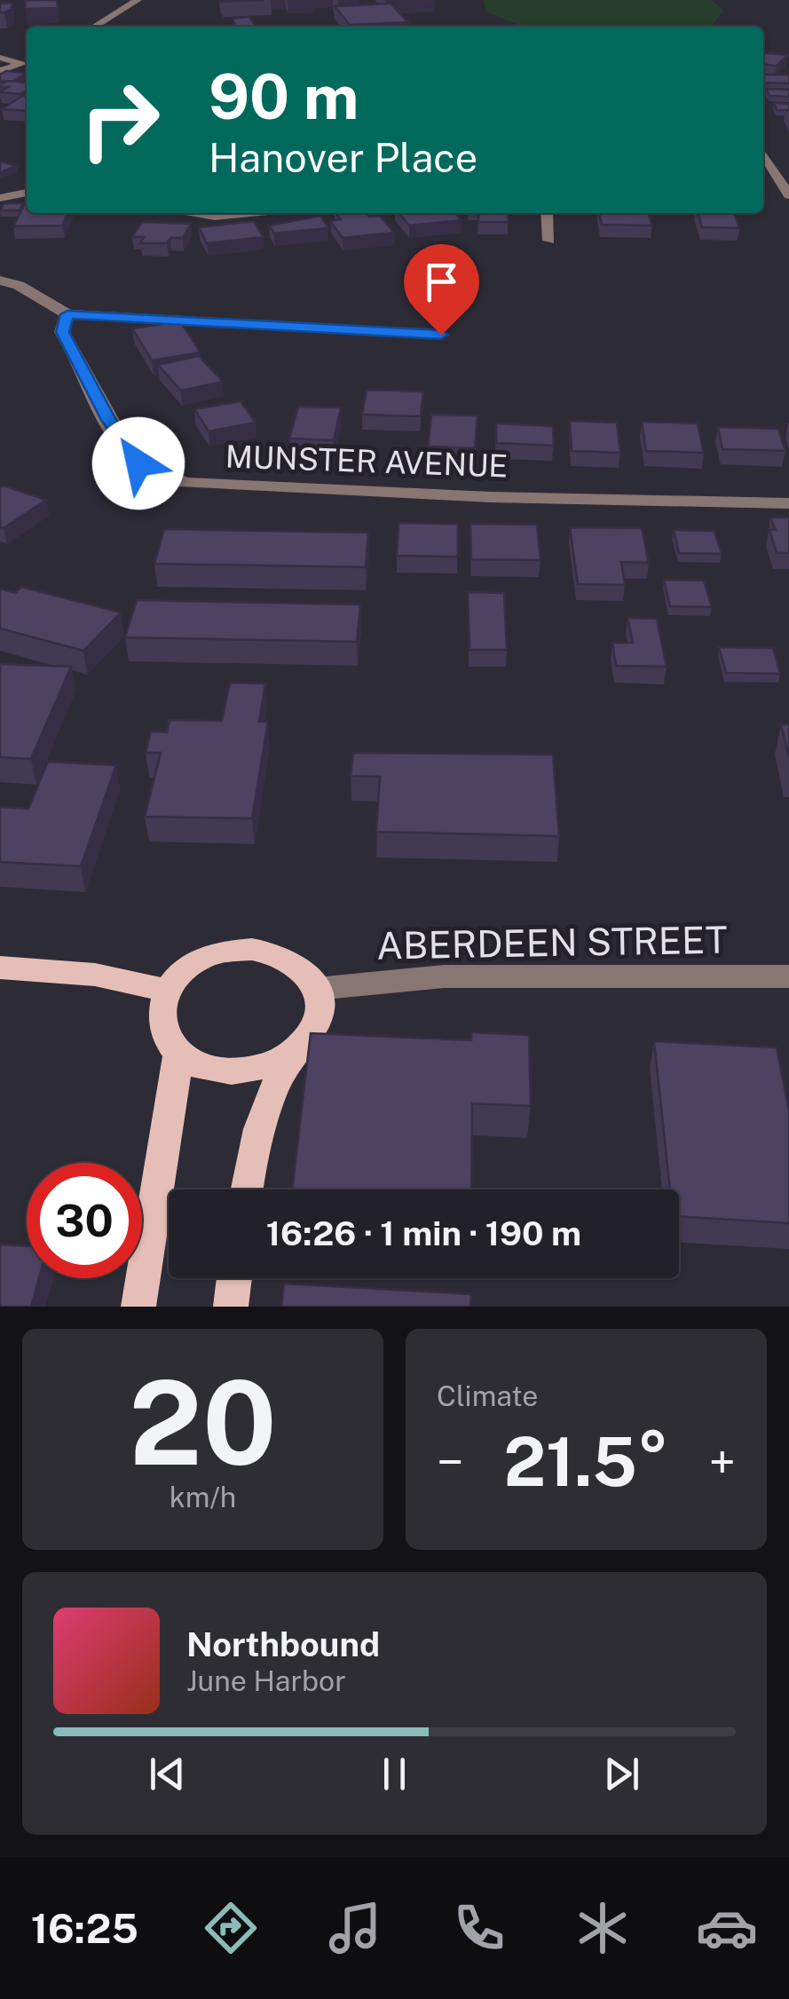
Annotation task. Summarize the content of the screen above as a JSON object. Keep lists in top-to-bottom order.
{
  "streets": {
    "street": ["MUNSTER AVENUE", "ABERDEEN STREET"]
  },
  "page": {
    "turn": ["90 m", "Hanover Place"],
    "limit": "30",
    "trip": "16:26 · 1 min · 190 m",
    "tile": [
      ["20", "km/h"],
      "Climate"
    ],
    "heat": ["−", "21.5°", "+"],
    "song": ["Northbound", "June Harbor"],
    "tabs": "16:25"
  }
}
